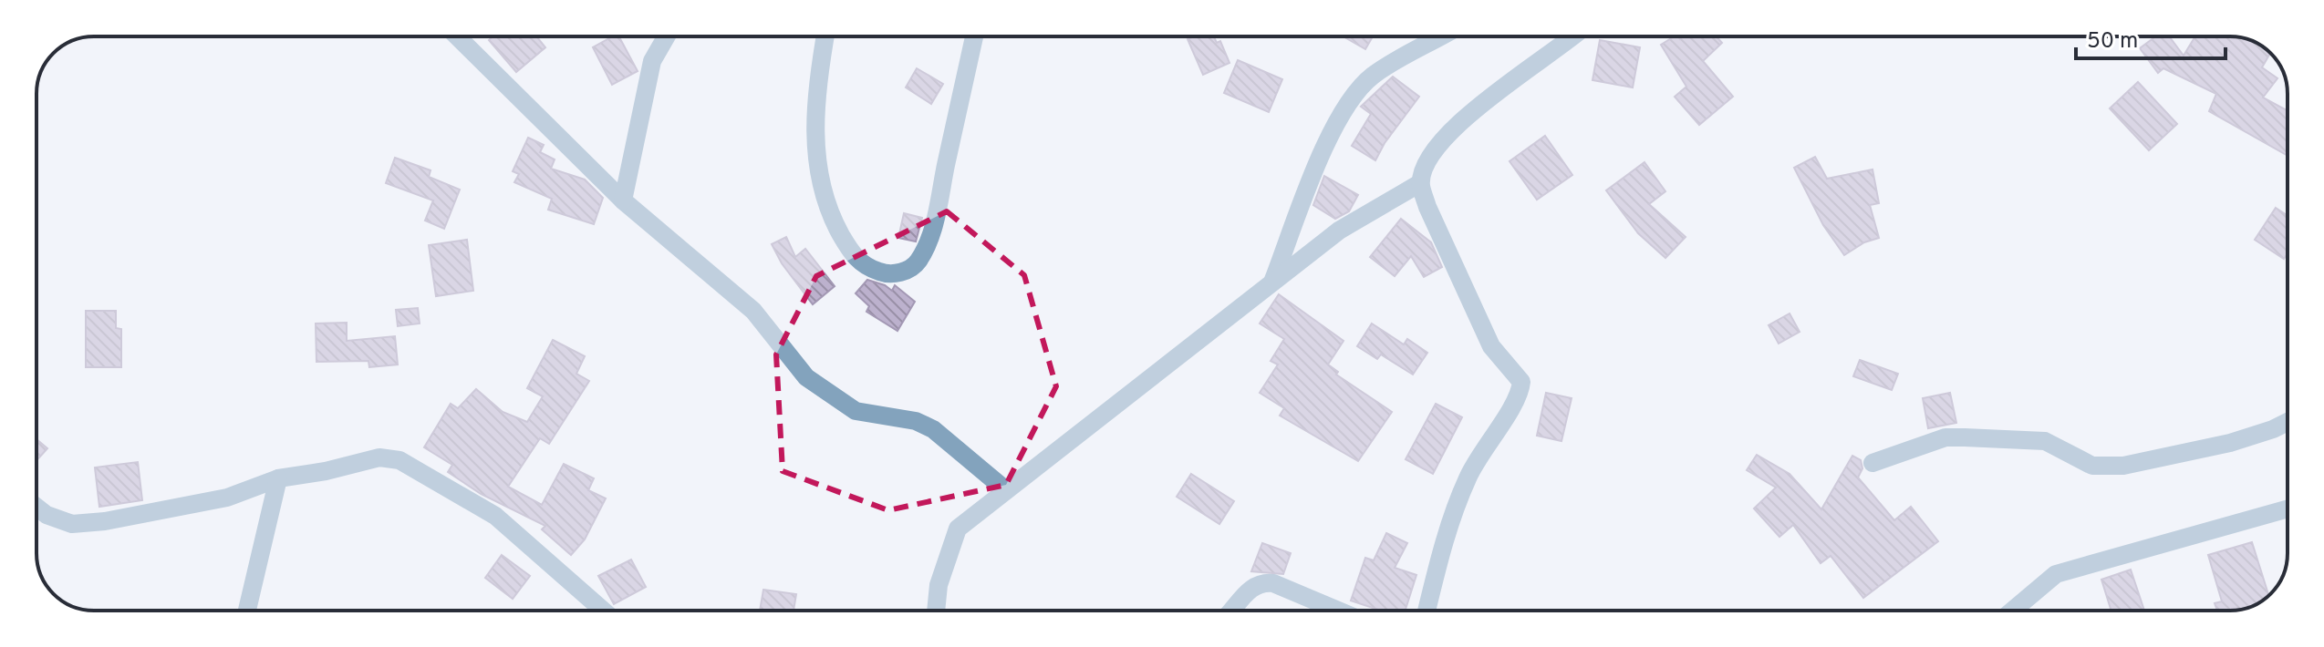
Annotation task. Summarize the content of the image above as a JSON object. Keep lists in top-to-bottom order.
{
  "scale_bar": "50 m"
}
